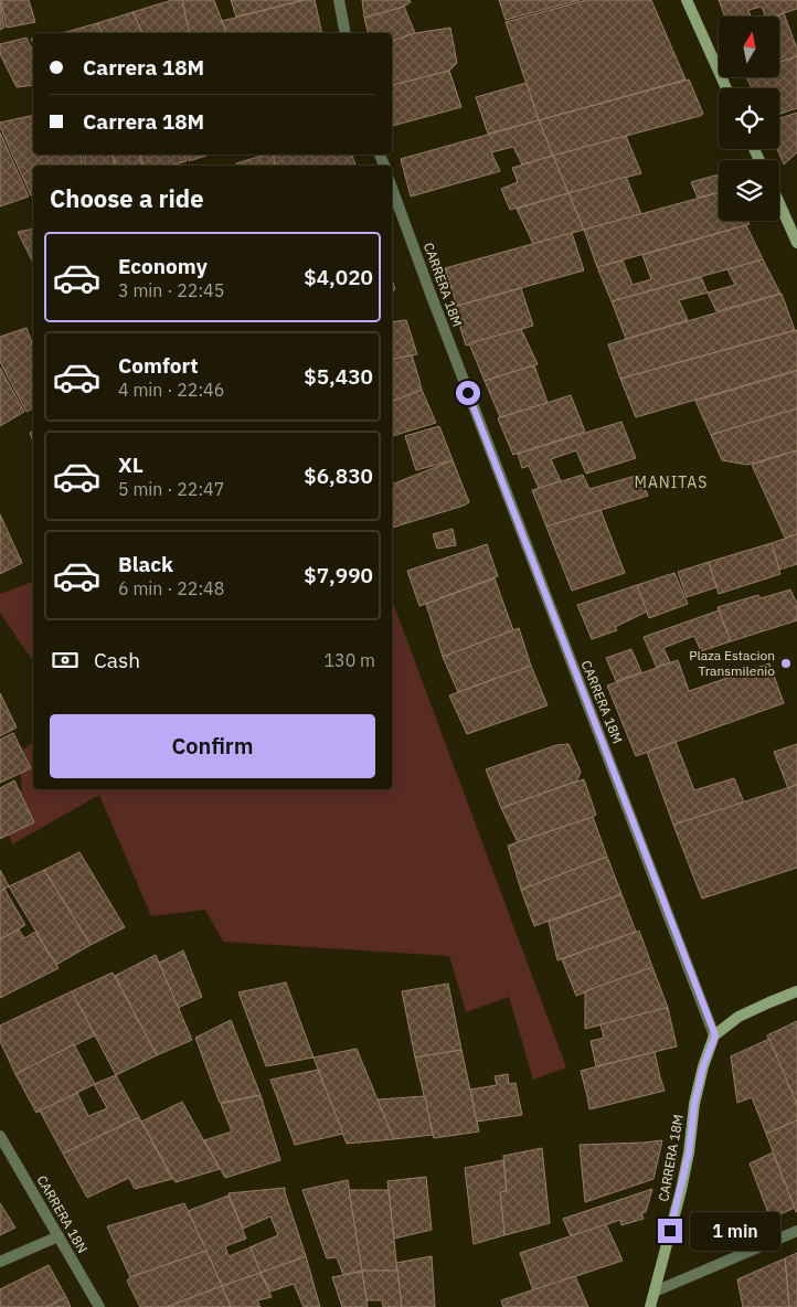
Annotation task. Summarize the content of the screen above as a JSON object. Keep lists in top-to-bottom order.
{
  "streets": {
    "street": ["CARRERA 18M", "CARRERA 18N"]
  },
  "districts": ["MANITAS"],
  "places": ["Plaza Estacion Transmilenio"],
  "north": "top",
  "page": {
    "banner": ["Carrera 18M", "Carrera 18M"],
    "heading": "Choose a ride",
    "list": [
      {
        "name": "Economy",
        "note": "3 min · 22:45",
        "value": "$4,020"
      },
      {
        "name": "Comfort",
        "note": "4 min · 22:46",
        "value": "$5,430"
      },
      {
        "name": "XL",
        "note": "5 min · 22:47",
        "value": "$6,830"
      },
      {
        "name": "Black",
        "note": "6 min · 22:48",
        "value": "$7,990"
      }
    ],
    "pay": ["Cash", "130 m"],
    "buttons": "Confirm",
    "bubble": "1 min"
  }
}
